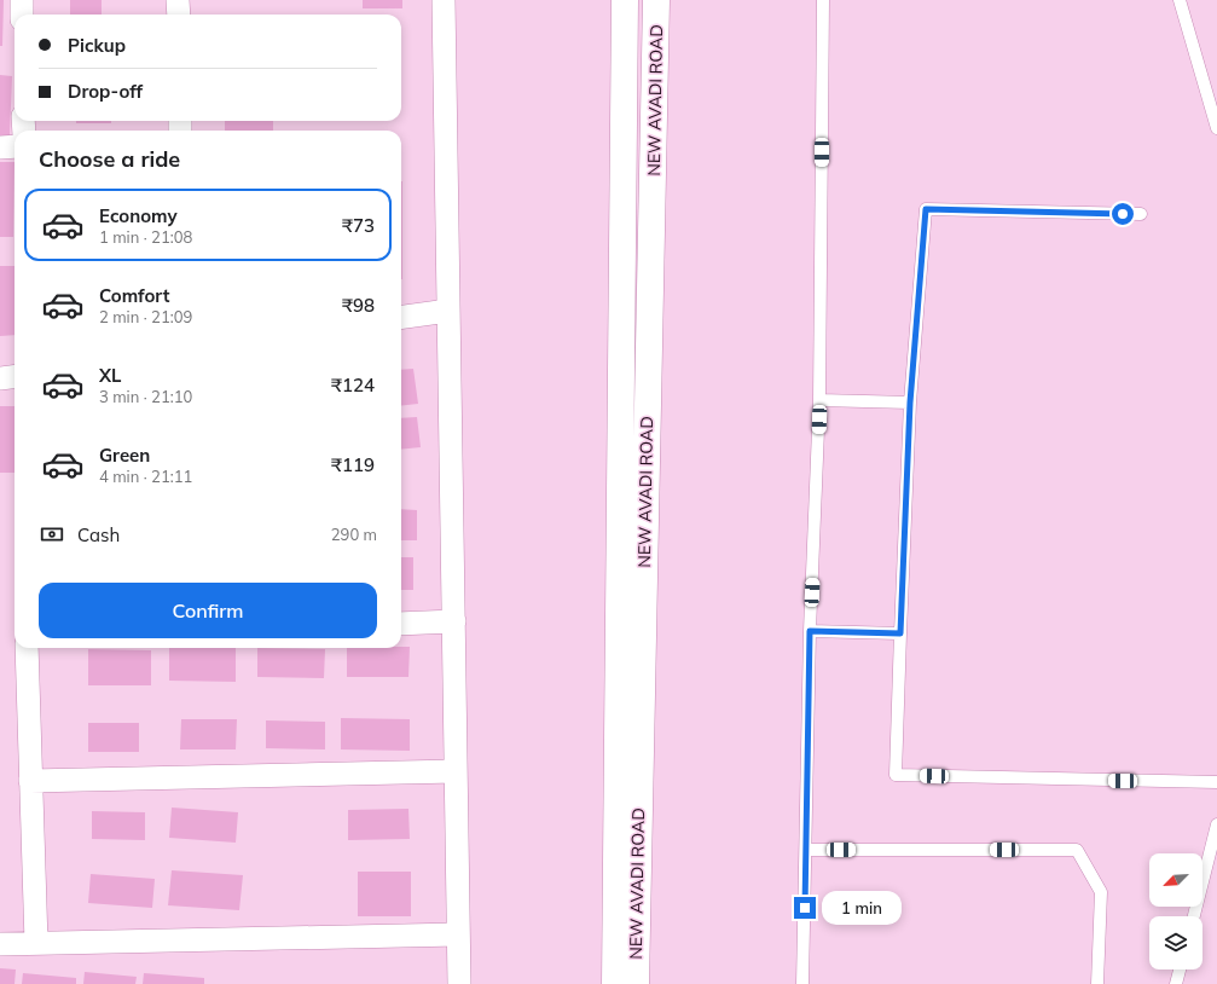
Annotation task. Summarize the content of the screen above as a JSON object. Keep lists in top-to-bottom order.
{
  "streets": {
    "main road": ["NEW AVADI ROAD"]
  },
  "north": "bottom left",
  "page": {
    "banner": ["Pickup", "Drop-off"],
    "heading": "Choose a ride",
    "list": [
      {
        "name": "Economy",
        "note": "1 min · 21:08",
        "value": "₹73"
      },
      {
        "name": "Comfort",
        "note": "2 min · 21:09",
        "value": "₹98"
      },
      {
        "name": "XL",
        "note": "3 min · 21:10",
        "value": "₹124"
      },
      {
        "name": "Green",
        "note": "4 min · 21:11",
        "value": "₹119"
      }
    ],
    "pay": ["Cash", "290 m"],
    "buttons": "Confirm",
    "bubble": "1 min"
  }
}
